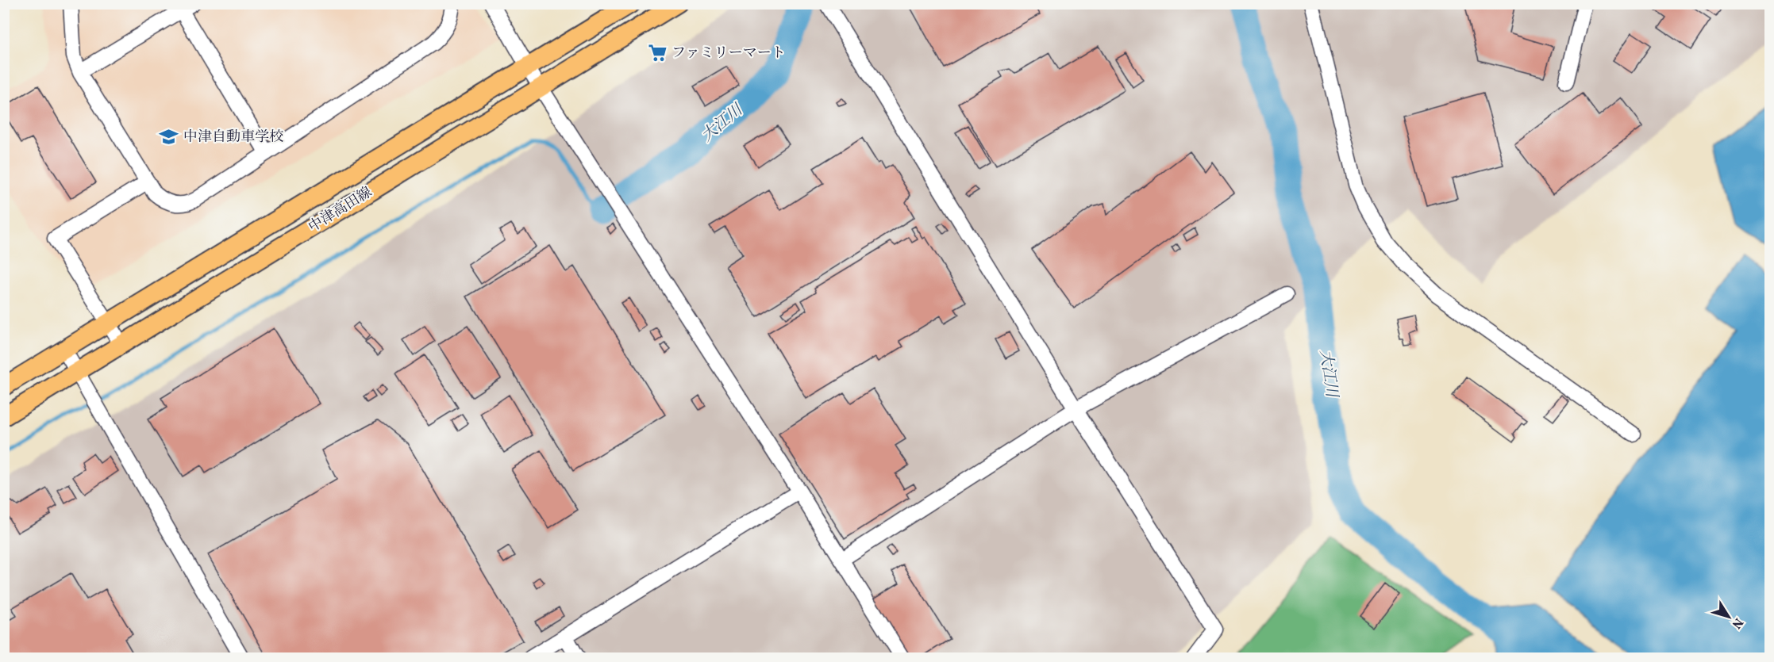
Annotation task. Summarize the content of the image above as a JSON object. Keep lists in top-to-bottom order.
{
  "streets": {
    "main road": ["中津高田線"]
  },
  "water": ["大江川"],
  "places": {
    "supermarket": ["ファミリーマート"],
    "school or university": ["中津自動車学校"]
  },
  "north": "bottom right"
}
